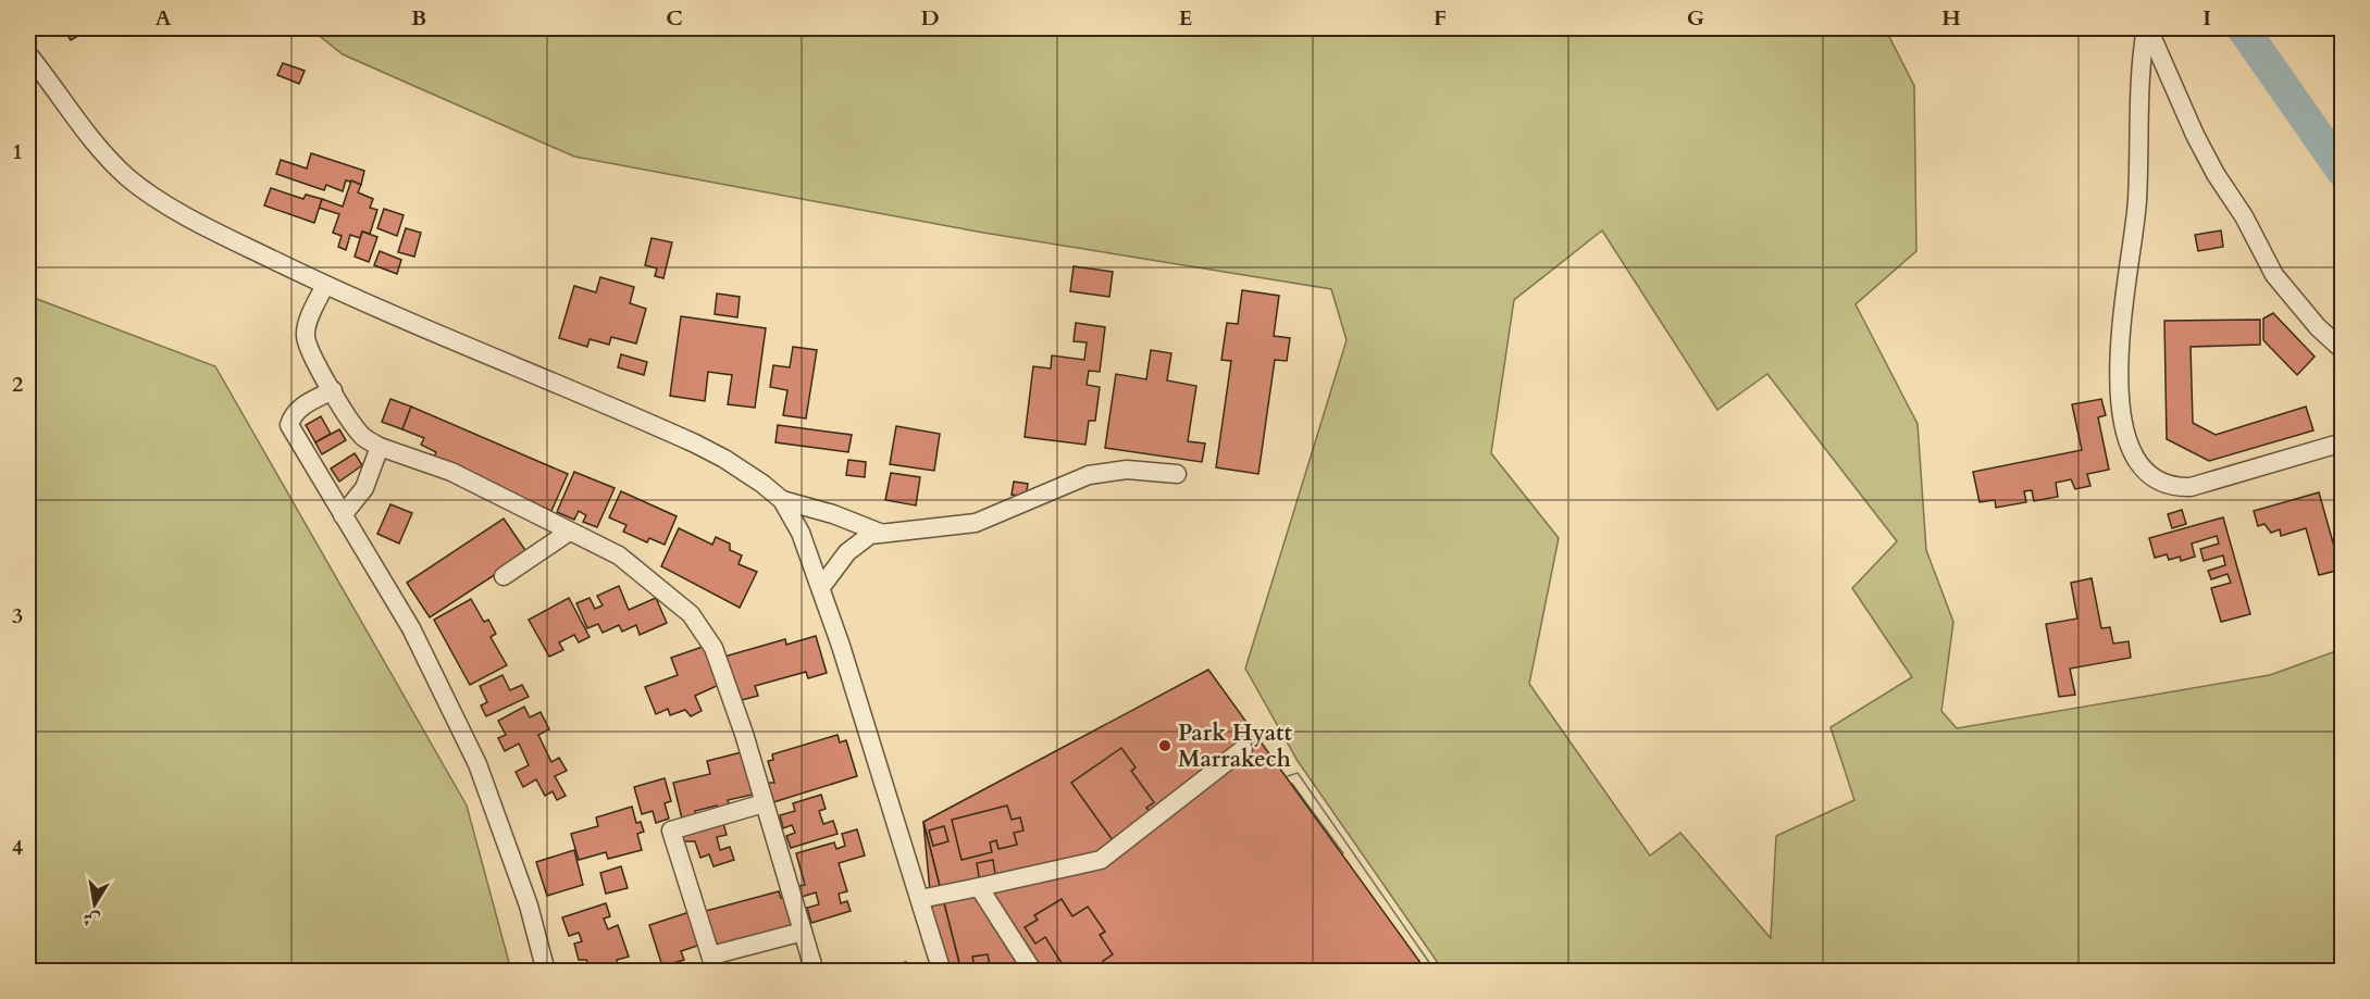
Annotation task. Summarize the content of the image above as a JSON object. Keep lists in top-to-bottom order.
{
  "places": ["Park Hyatt Marrakech"],
  "north": "bottom",
  "grid": {
    "columns": [
      "A",
      "B",
      "C",
      "D",
      "E",
      "F",
      "G",
      "H",
      "I"
    ],
    "rows": [
      "1",
      "2",
      "3",
      "4"
    ]
  }
}
